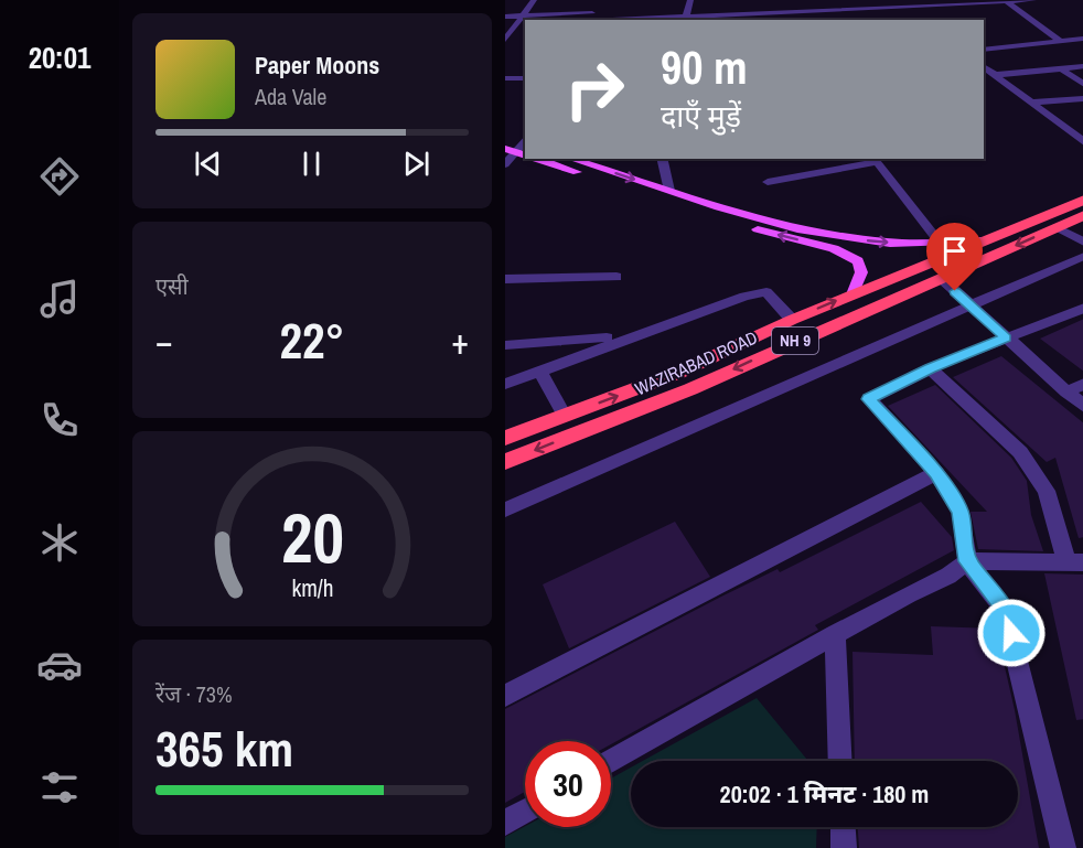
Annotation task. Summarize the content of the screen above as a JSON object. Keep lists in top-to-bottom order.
{
  "streets": {
    "highway": ["NH 9", "WAZIRABAD ROAD"]
  },
  "page": {
    "tabs": "20:01",
    "turn": ["90 m", "दाएँ मुड़ें"],
    "song": ["Paper Moons", "Ada Vale"],
    "tile": [
      "एसी",
      ["रेंज · 73%", "365 km"]
    ],
    "heat": ["−", "22°", "+"],
    "limit": "30",
    "trip": "20:02 · 1 मिनट · 180 m",
    "gauge": ["20", "km/h"]
  }
}
